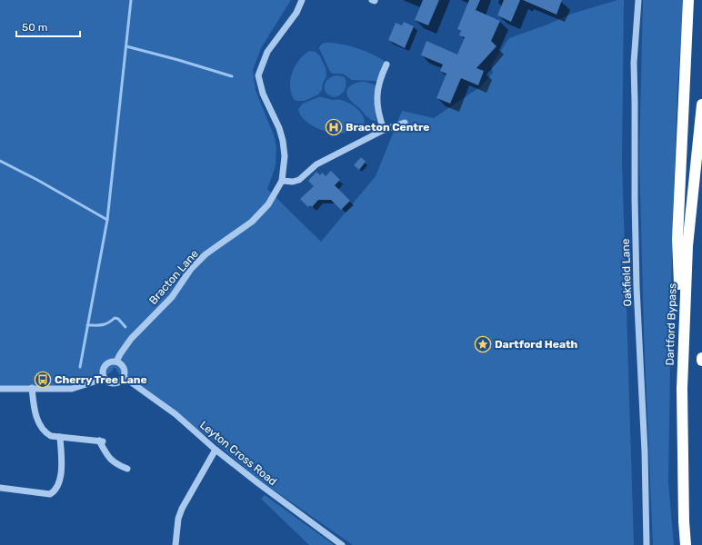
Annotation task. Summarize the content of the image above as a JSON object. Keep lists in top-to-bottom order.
{
  "streets": {
    "highway": ["Dartford Bypass"],
    "street": ["Oakfield Lane", "Bracton Lane", "Leyton Cross Road"]
  },
  "crossings": [
    ["Bracton Lane", "Leyton Cross Road"]
  ],
  "places": {
    "hospital": ["Bracton Centre"],
    "place": ["Dartford Heath"],
    "bus stop": ["Cherry Tree Lane"]
  },
  "scale_bar": "50 m"
}
